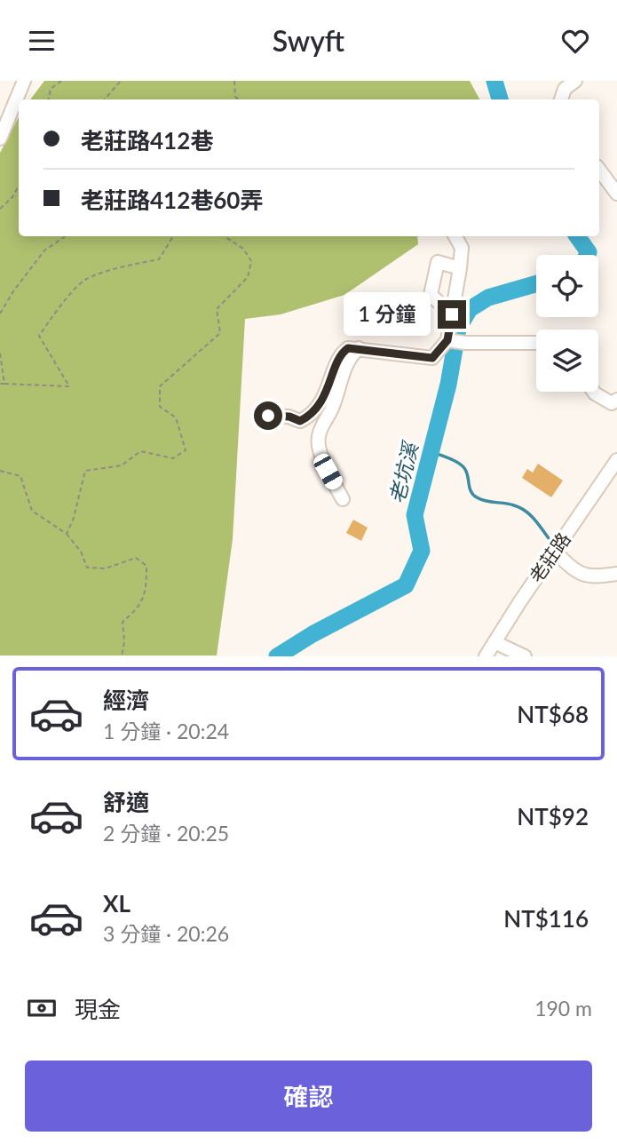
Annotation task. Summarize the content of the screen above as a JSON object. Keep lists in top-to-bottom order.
{
  "streets": {
    "street": ["老莊路"]
  },
  "water": ["老坑溪"],
  "page": {
    "header": "Swyft",
    "banner": ["老莊路412巷", "老莊路412巷60弄"],
    "bubble": "1 分鐘",
    "list": [
      {
        "name": "經濟",
        "note": "1 分鐘 · 20:24",
        "value": "NT$68"
      },
      {
        "name": "舒適",
        "note": "2 分鐘 · 20:25",
        "value": "NT$92"
      },
      {
        "name": "XL",
        "note": "3 分鐘 · 20:26",
        "value": "NT$116"
      }
    ],
    "pay": ["現金", "190 m"],
    "buttons": "確認"
  }
}
